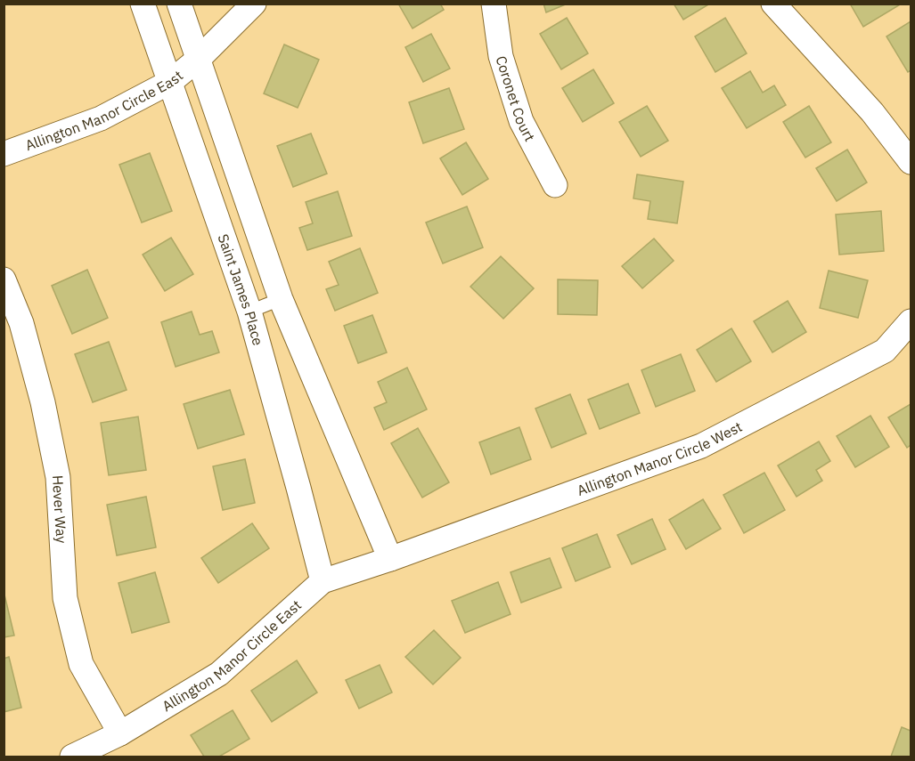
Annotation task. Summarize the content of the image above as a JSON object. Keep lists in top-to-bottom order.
{
  "streets": {
    "street": [
      "Coronet Court",
      "Allington Manor Circle East",
      "Saint James Place",
      "Allington Manor Circle West",
      "Hever Way"
    ]
  },
  "crossings": [
    ["Allington Manor Circle East", "Saint James Place"],
    ["Allington Manor Circle East", "Allington Manor Circle West"],
    ["Allington Manor Circle East", "Hever Way"]
  ]
}
